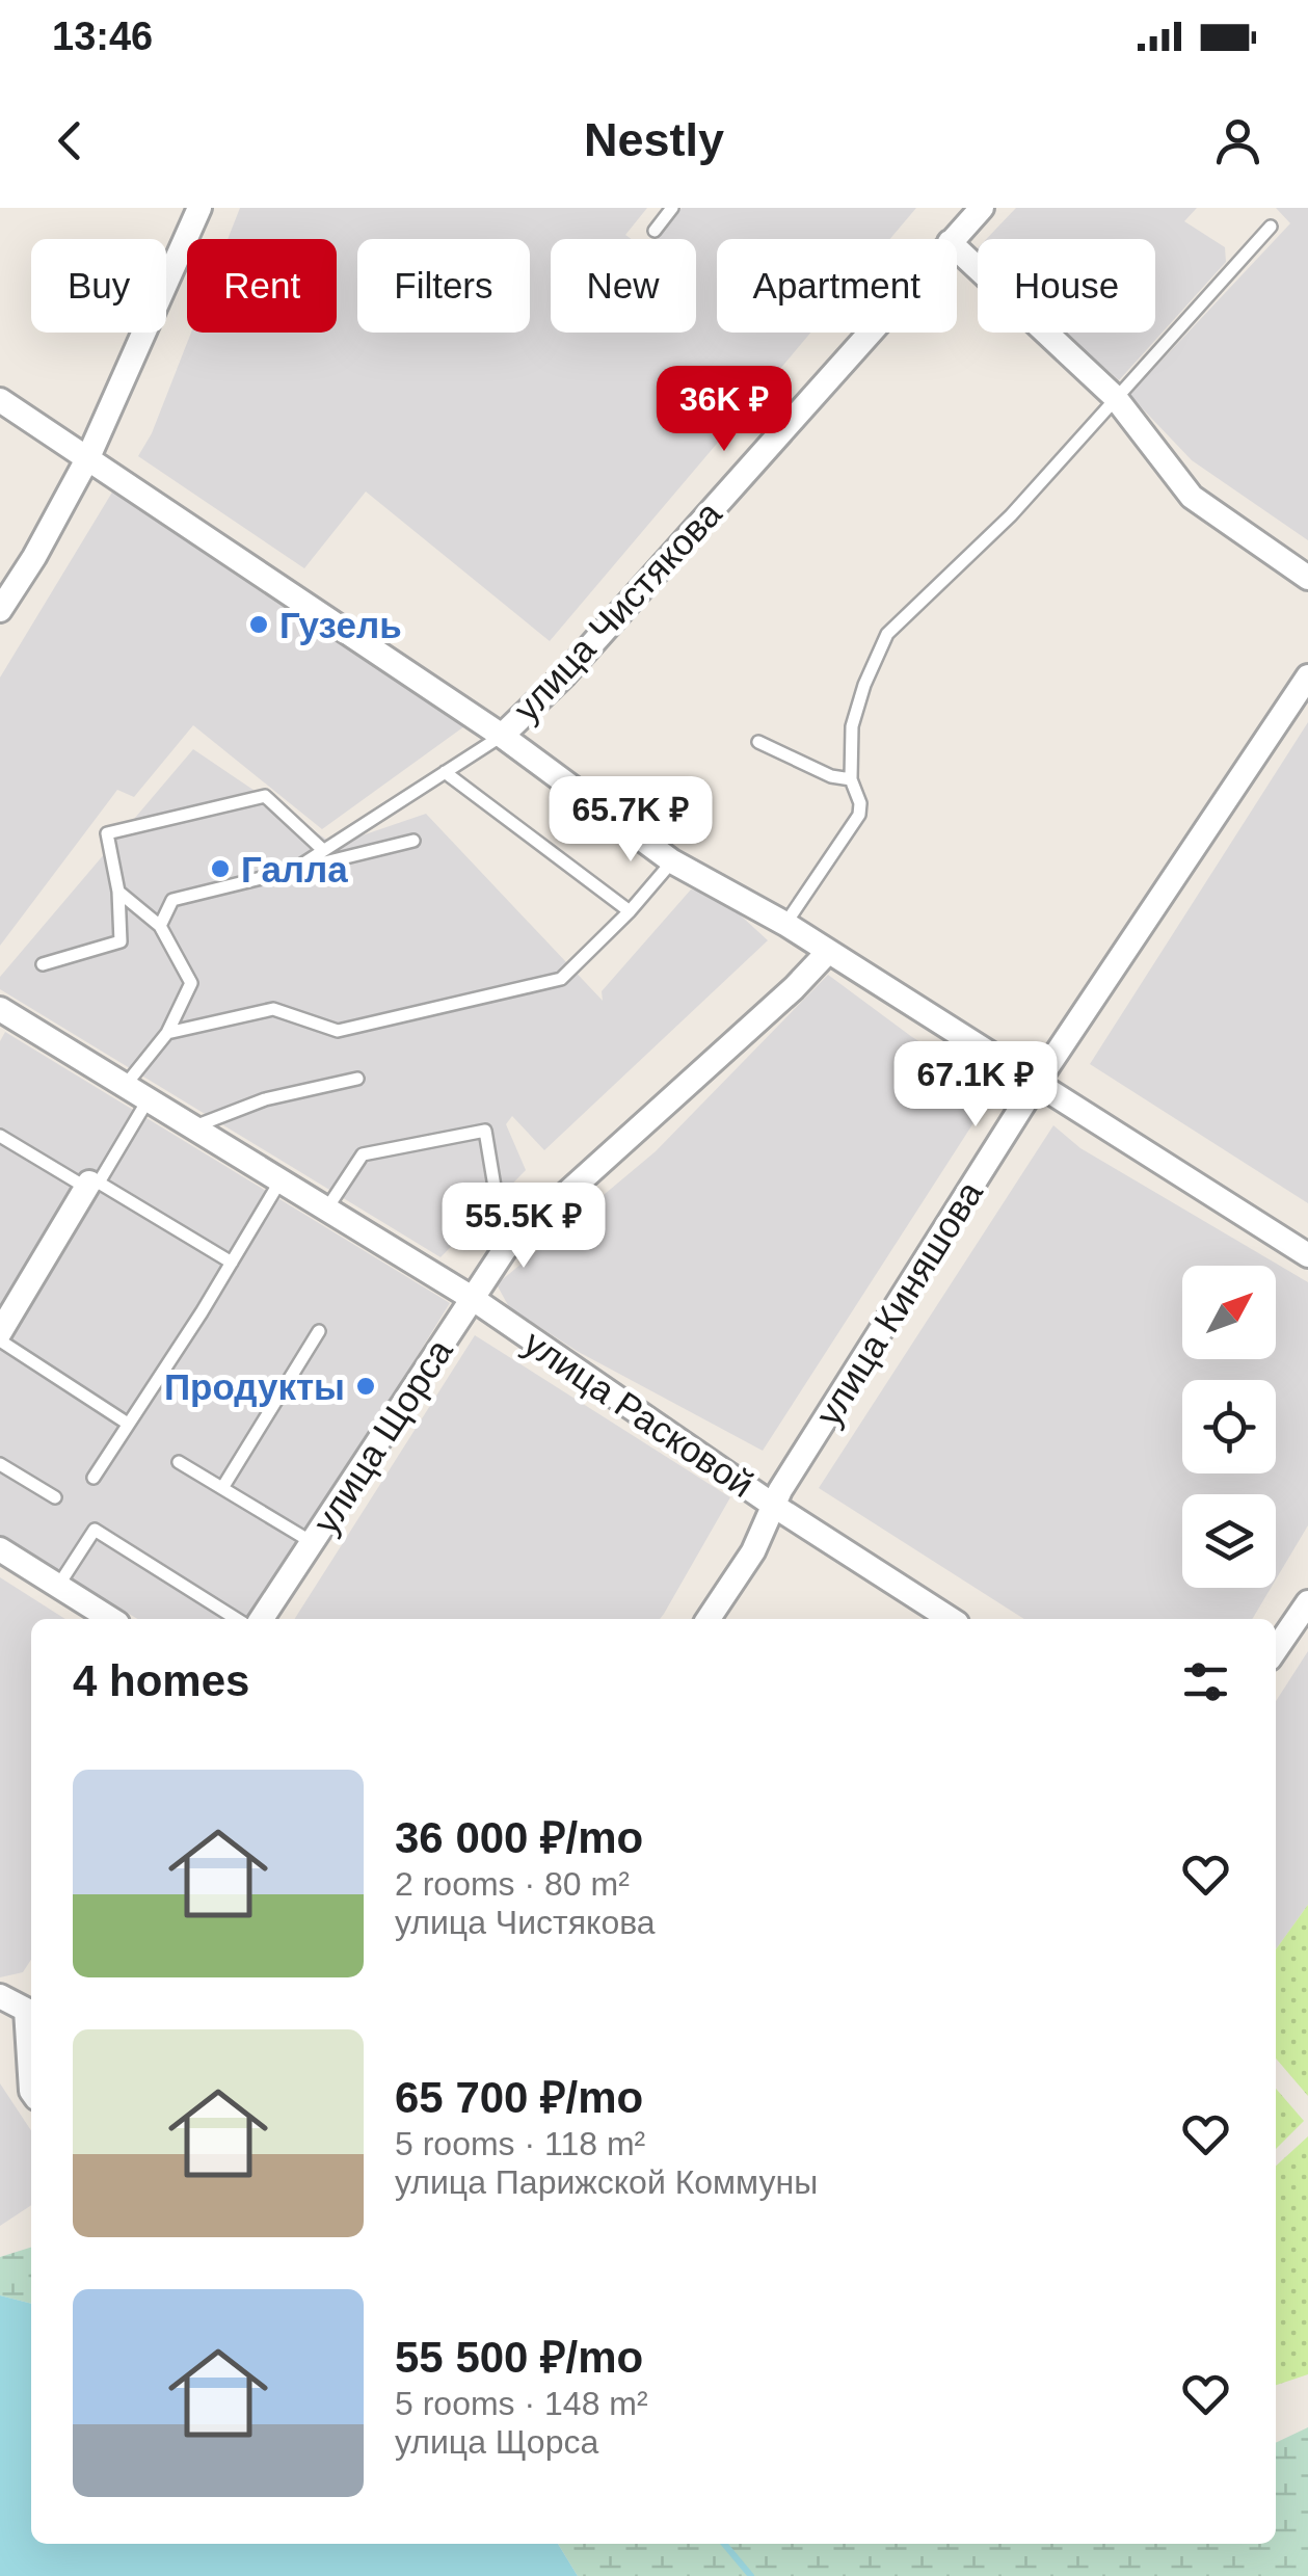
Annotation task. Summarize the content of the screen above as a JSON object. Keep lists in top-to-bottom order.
{
  "streets": {
    "street": [
      "улица Чистякова",
      "улица Киняшова",
      "улица Расковой",
      "улица Щорса"
    ]
  },
  "crossings": [
    ["улица Киняшова", "улица Расковой"],
    ["улица Расковой", "улица Щорса"]
  ],
  "places": ["Гузель", "Галла", "Продукты"],
  "north": "top right",
  "page": {
    "status": "13:46",
    "header": "Nestly",
    "chip": [
      "Buy",
      "Rent",
      "Filters",
      "New",
      "Apartment",
      "House"
    ],
    "price": [
      "36K ₽",
      "65.7K ₽",
      "67.1K ₽",
      "55.5K ₽"
    ],
    "heading": "4 homes",
    "list": [
      {
        "name": "36 000 ₽/mo",
        "note": "2 rooms · 80 m² · улица Чистякова"
      },
      {
        "name": "65 700 ₽/mo",
        "note": "5 rooms · 118 m² · улица Парижской Коммуны"
      },
      {
        "name": "55 500 ₽/mo",
        "note": "5 rooms · 148 m² · улица Щорса"
      }
    ]
  }
}
